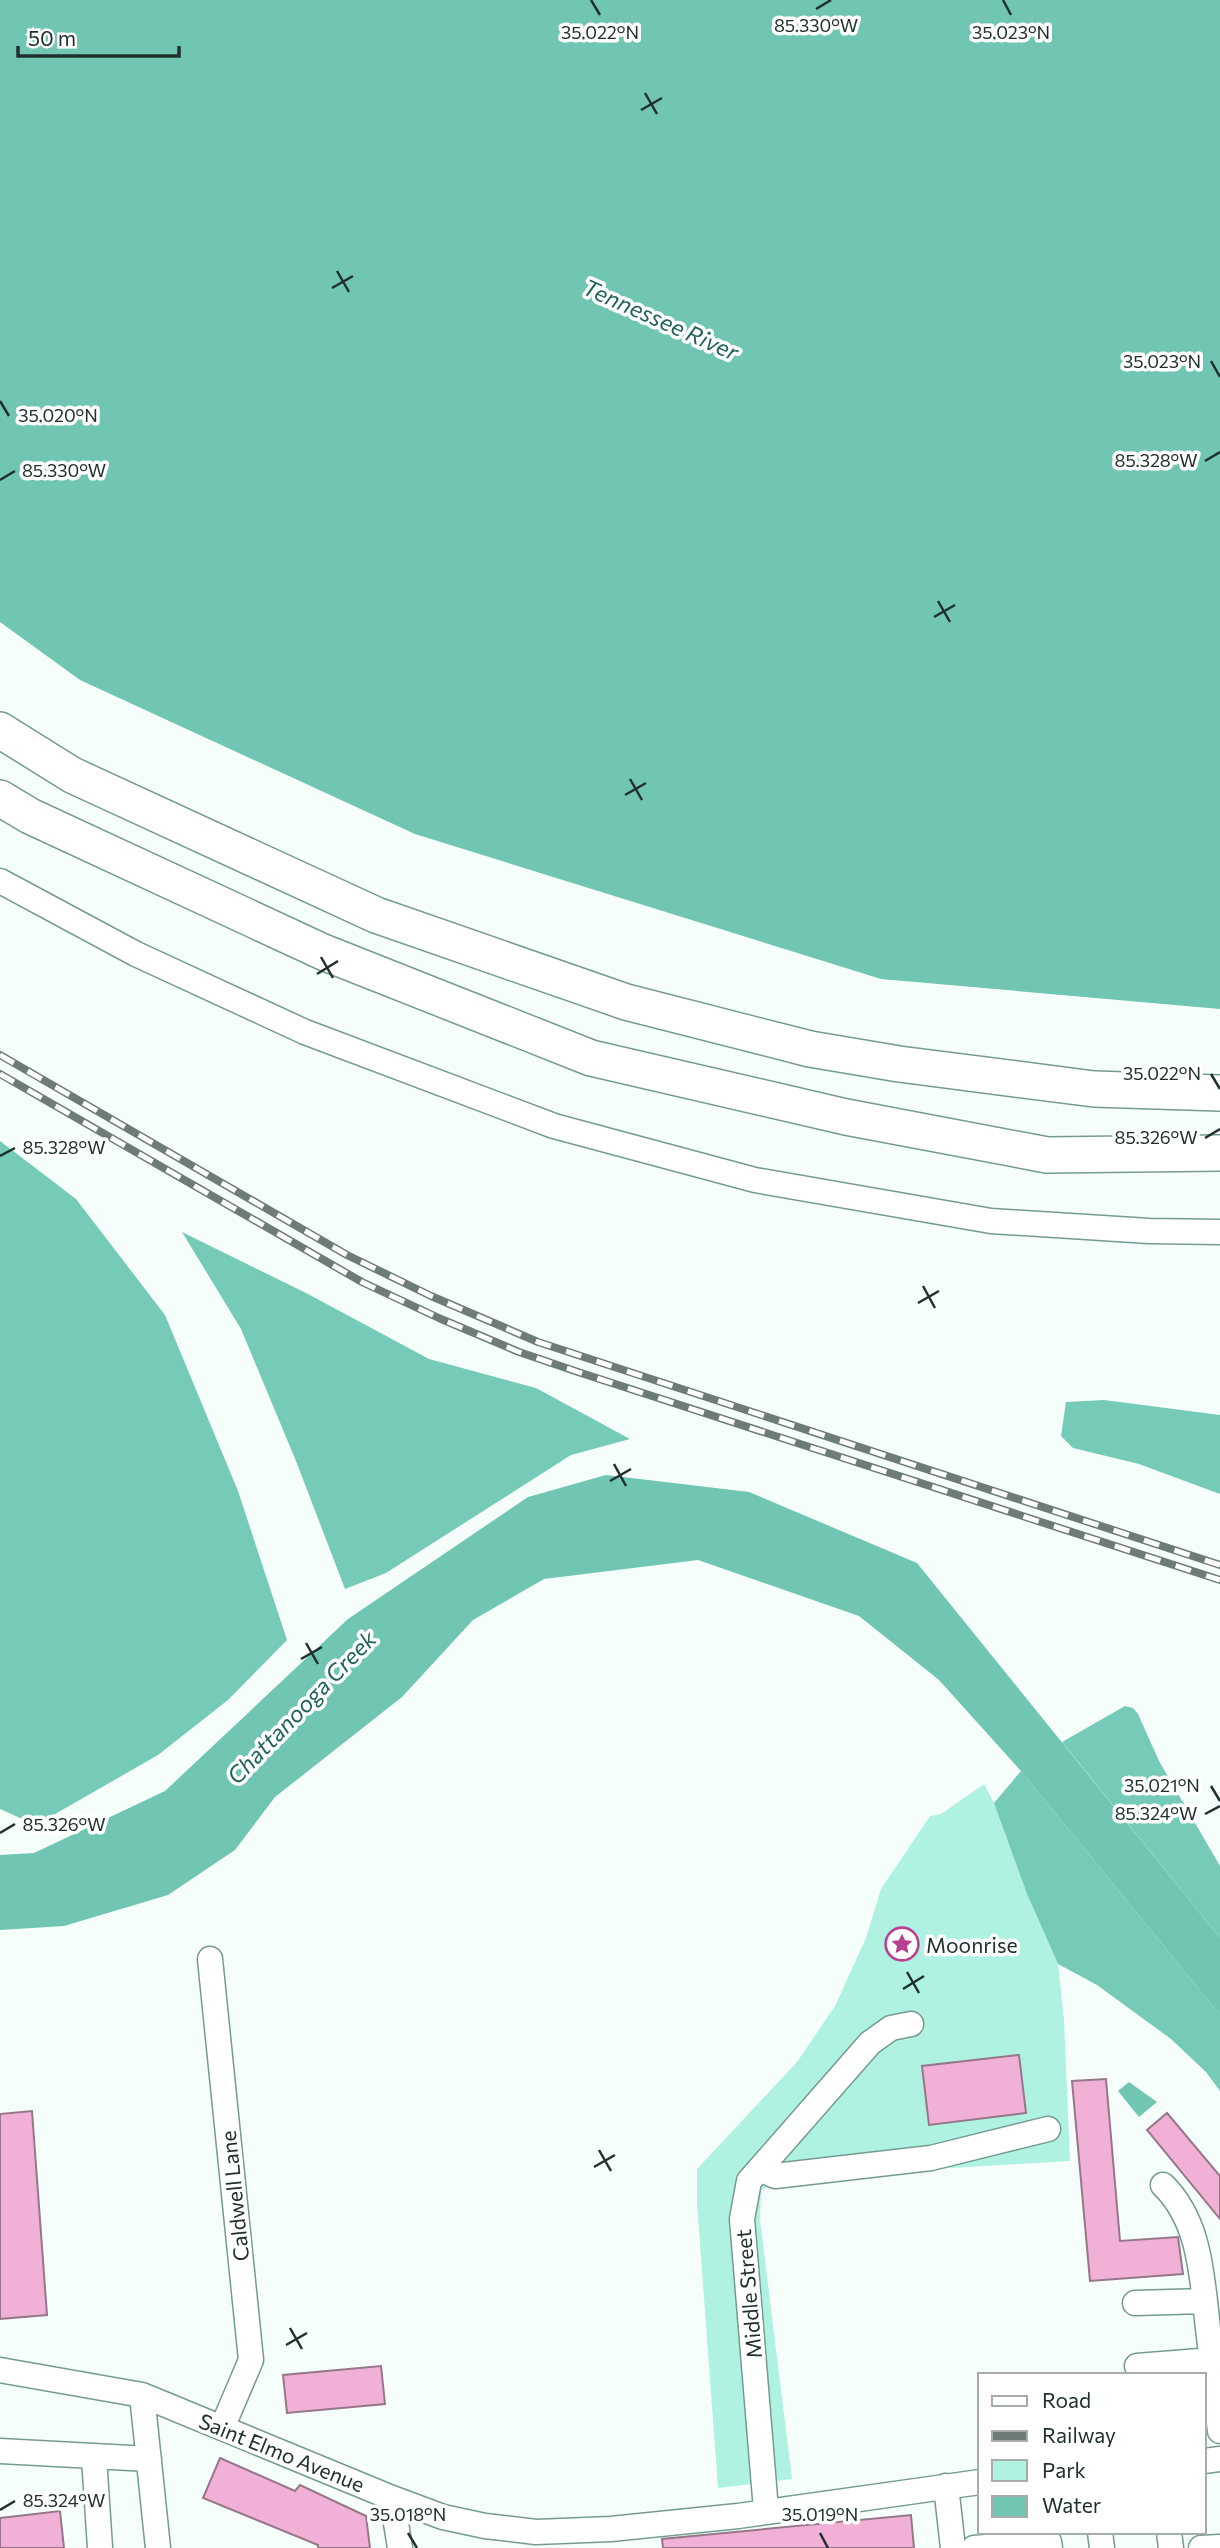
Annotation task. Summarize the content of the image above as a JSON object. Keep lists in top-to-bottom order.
{
  "streets": {
    "street": ["Caldwell Lane", "Middle Street", "Saint Elmo Avenue"]
  },
  "crossings": [
    ["Caldwell Lane", "Saint Elmo Avenue"],
    ["Middle Street", "Saint Elmo Avenue"]
  ],
  "water": ["Tennessee River", "Chattanooga Creek"],
  "places": {
    "place": ["Moonrise"]
  },
  "legend": [
    "Road",
    "Railway",
    "Park",
    "Water"
  ],
  "scale_bar": "50 m",
  "coordinates": [
    "85.330°W",
    "35.022°N",
    "35.023°N",
    "35.020°N",
    "85.328°W",
    "85.326°W",
    "35.021°N",
    "85.324°W",
    "35.018°N",
    "35.019°N"
  ]
}
